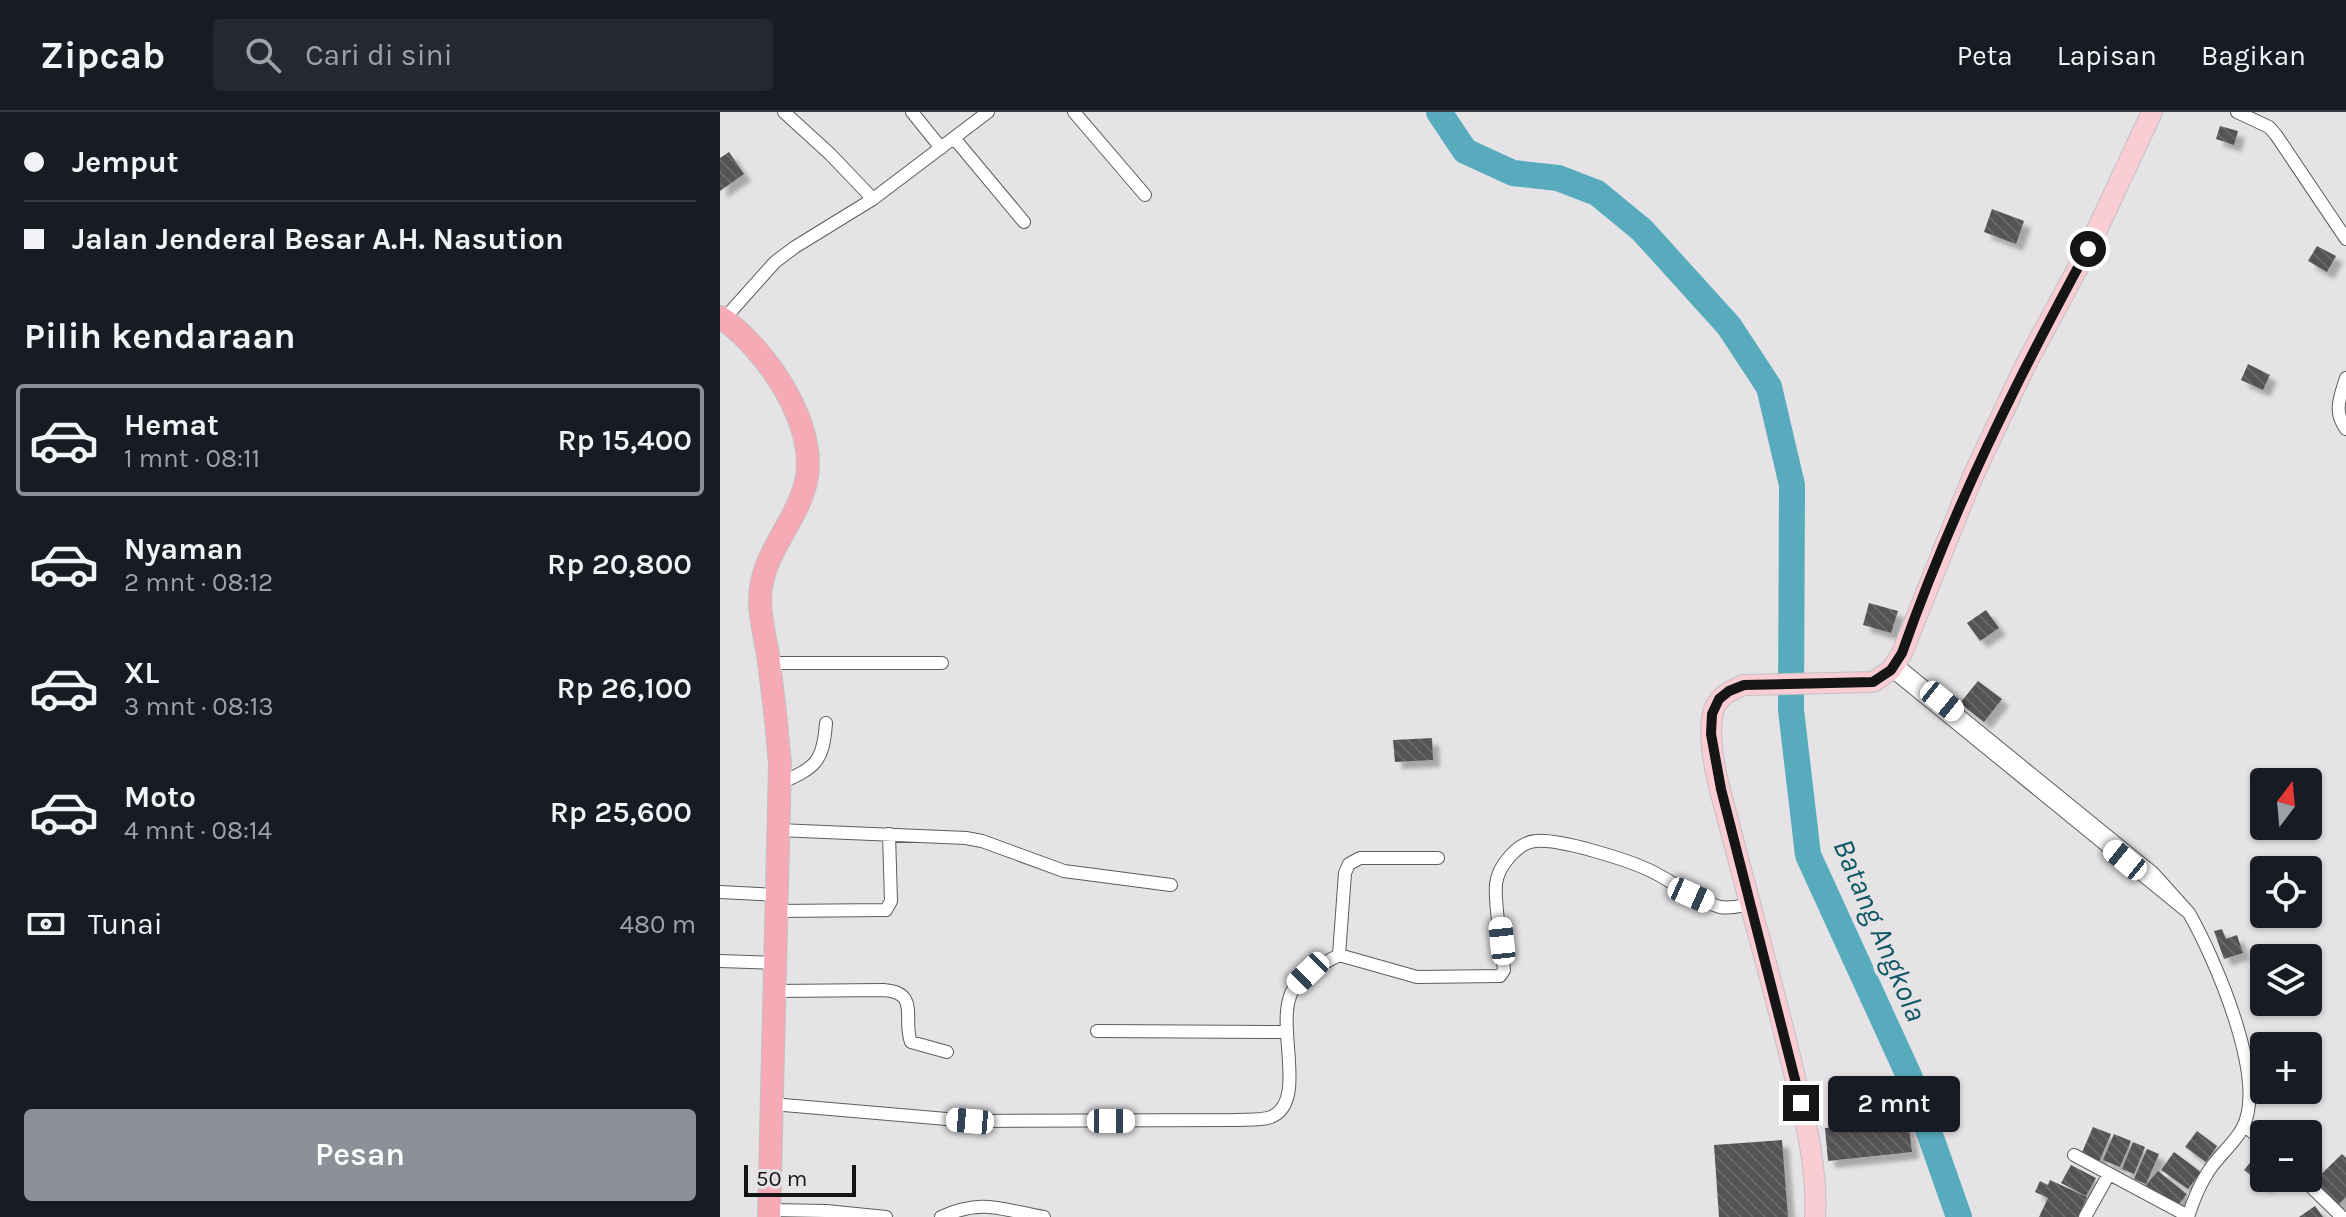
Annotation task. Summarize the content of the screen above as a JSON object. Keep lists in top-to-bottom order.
{
  "water": ["Batang Angkola"],
  "scale_bar": "50 m",
  "north": "top",
  "page": {
    "header": "Zipcab",
    "search": "Cari di sini",
    "nav": ["Peta", "Lapisan", "Bagikan"],
    "banner": ["Jemput", "Jalan Jenderal Besar A.H. Nasution"],
    "heading": "Pilih kendaraan",
    "list": [
      {
        "name": "Hemat",
        "note": "1 mnt · 08:11",
        "value": "Rp 15,400"
      },
      {
        "name": "Nyaman",
        "note": "2 mnt · 08:12",
        "value": "Rp 20,800"
      },
      {
        "name": "XL",
        "note": "3 mnt · 08:13",
        "value": "Rp 26,100"
      },
      {
        "name": "Moto",
        "note": "4 mnt · 08:14",
        "value": "Rp 25,600"
      }
    ],
    "map_buttons": ["+", "−"],
    "pay": ["Tunai", "480 m"],
    "bubble": "2 mnt",
    "buttons": "Pesan",
    "scale": "50 m"
  }
}
